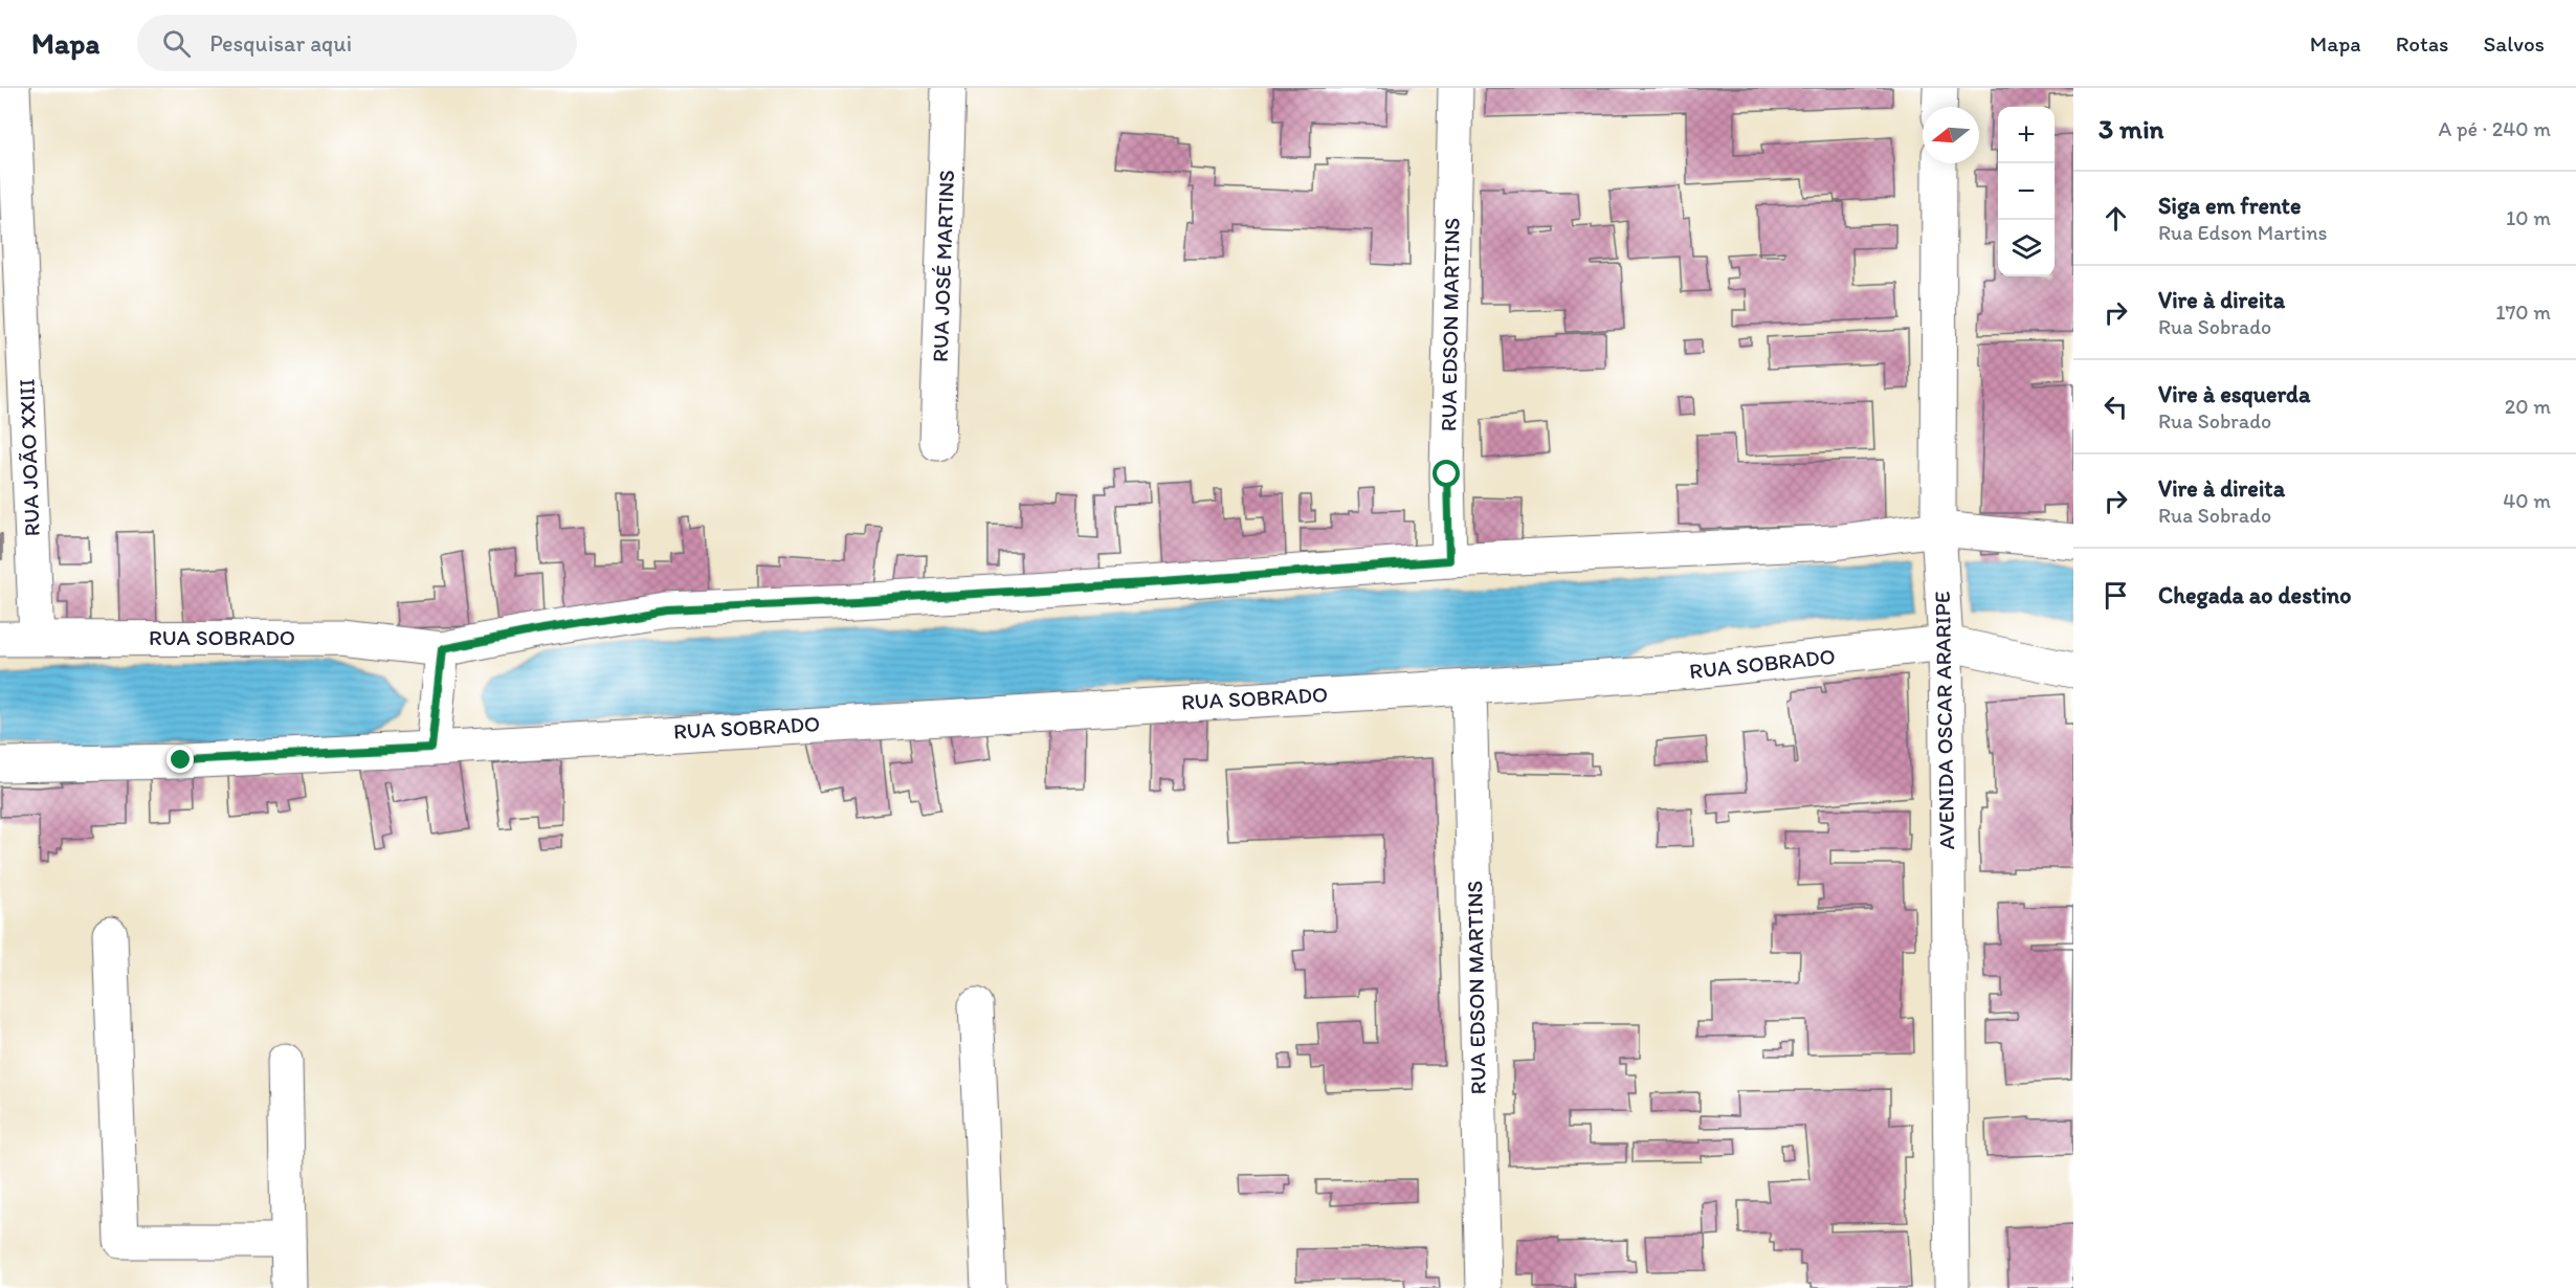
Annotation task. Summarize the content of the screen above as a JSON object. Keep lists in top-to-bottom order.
{
  "streets": {
    "street": [
      "RUA JOSÉ MARTINS",
      "RUA EDSON MARTINS",
      "RUA JOÃO XXIII",
      "RUA SOBRADO",
      "AVENIDA OSCAR ARARIPE"
    ]
  },
  "crossings": [
    ["RUA EDSON MARTINS", "RUA SOBRADO"],
    ["RUA JOÃO XXIII", "RUA SOBRADO"],
    ["RUA SOBRADO", "AVENIDA OSCAR ARARIPE"]
  ],
  "north": "left",
  "page": {
    "header": "Mapa",
    "search": "Pesquisar aqui",
    "nav": ["Mapa", "Rotas", "Salvos"],
    "heading": ["3 min", "A pé · 240 m"],
    "map_buttons": ["+", "−"],
    "list": [
      ["Siga em frente", "Rua Edson Martins", "10 m"],
      ["Vire à direita", "Rua Sobrado", "170 m"],
      ["Vire à esquerda", "Rua Sobrado", "20 m"],
      ["Vire à direita", "Rua Sobrado", "40 m"],
      "Chegada ao destino"
    ]
  }
}
